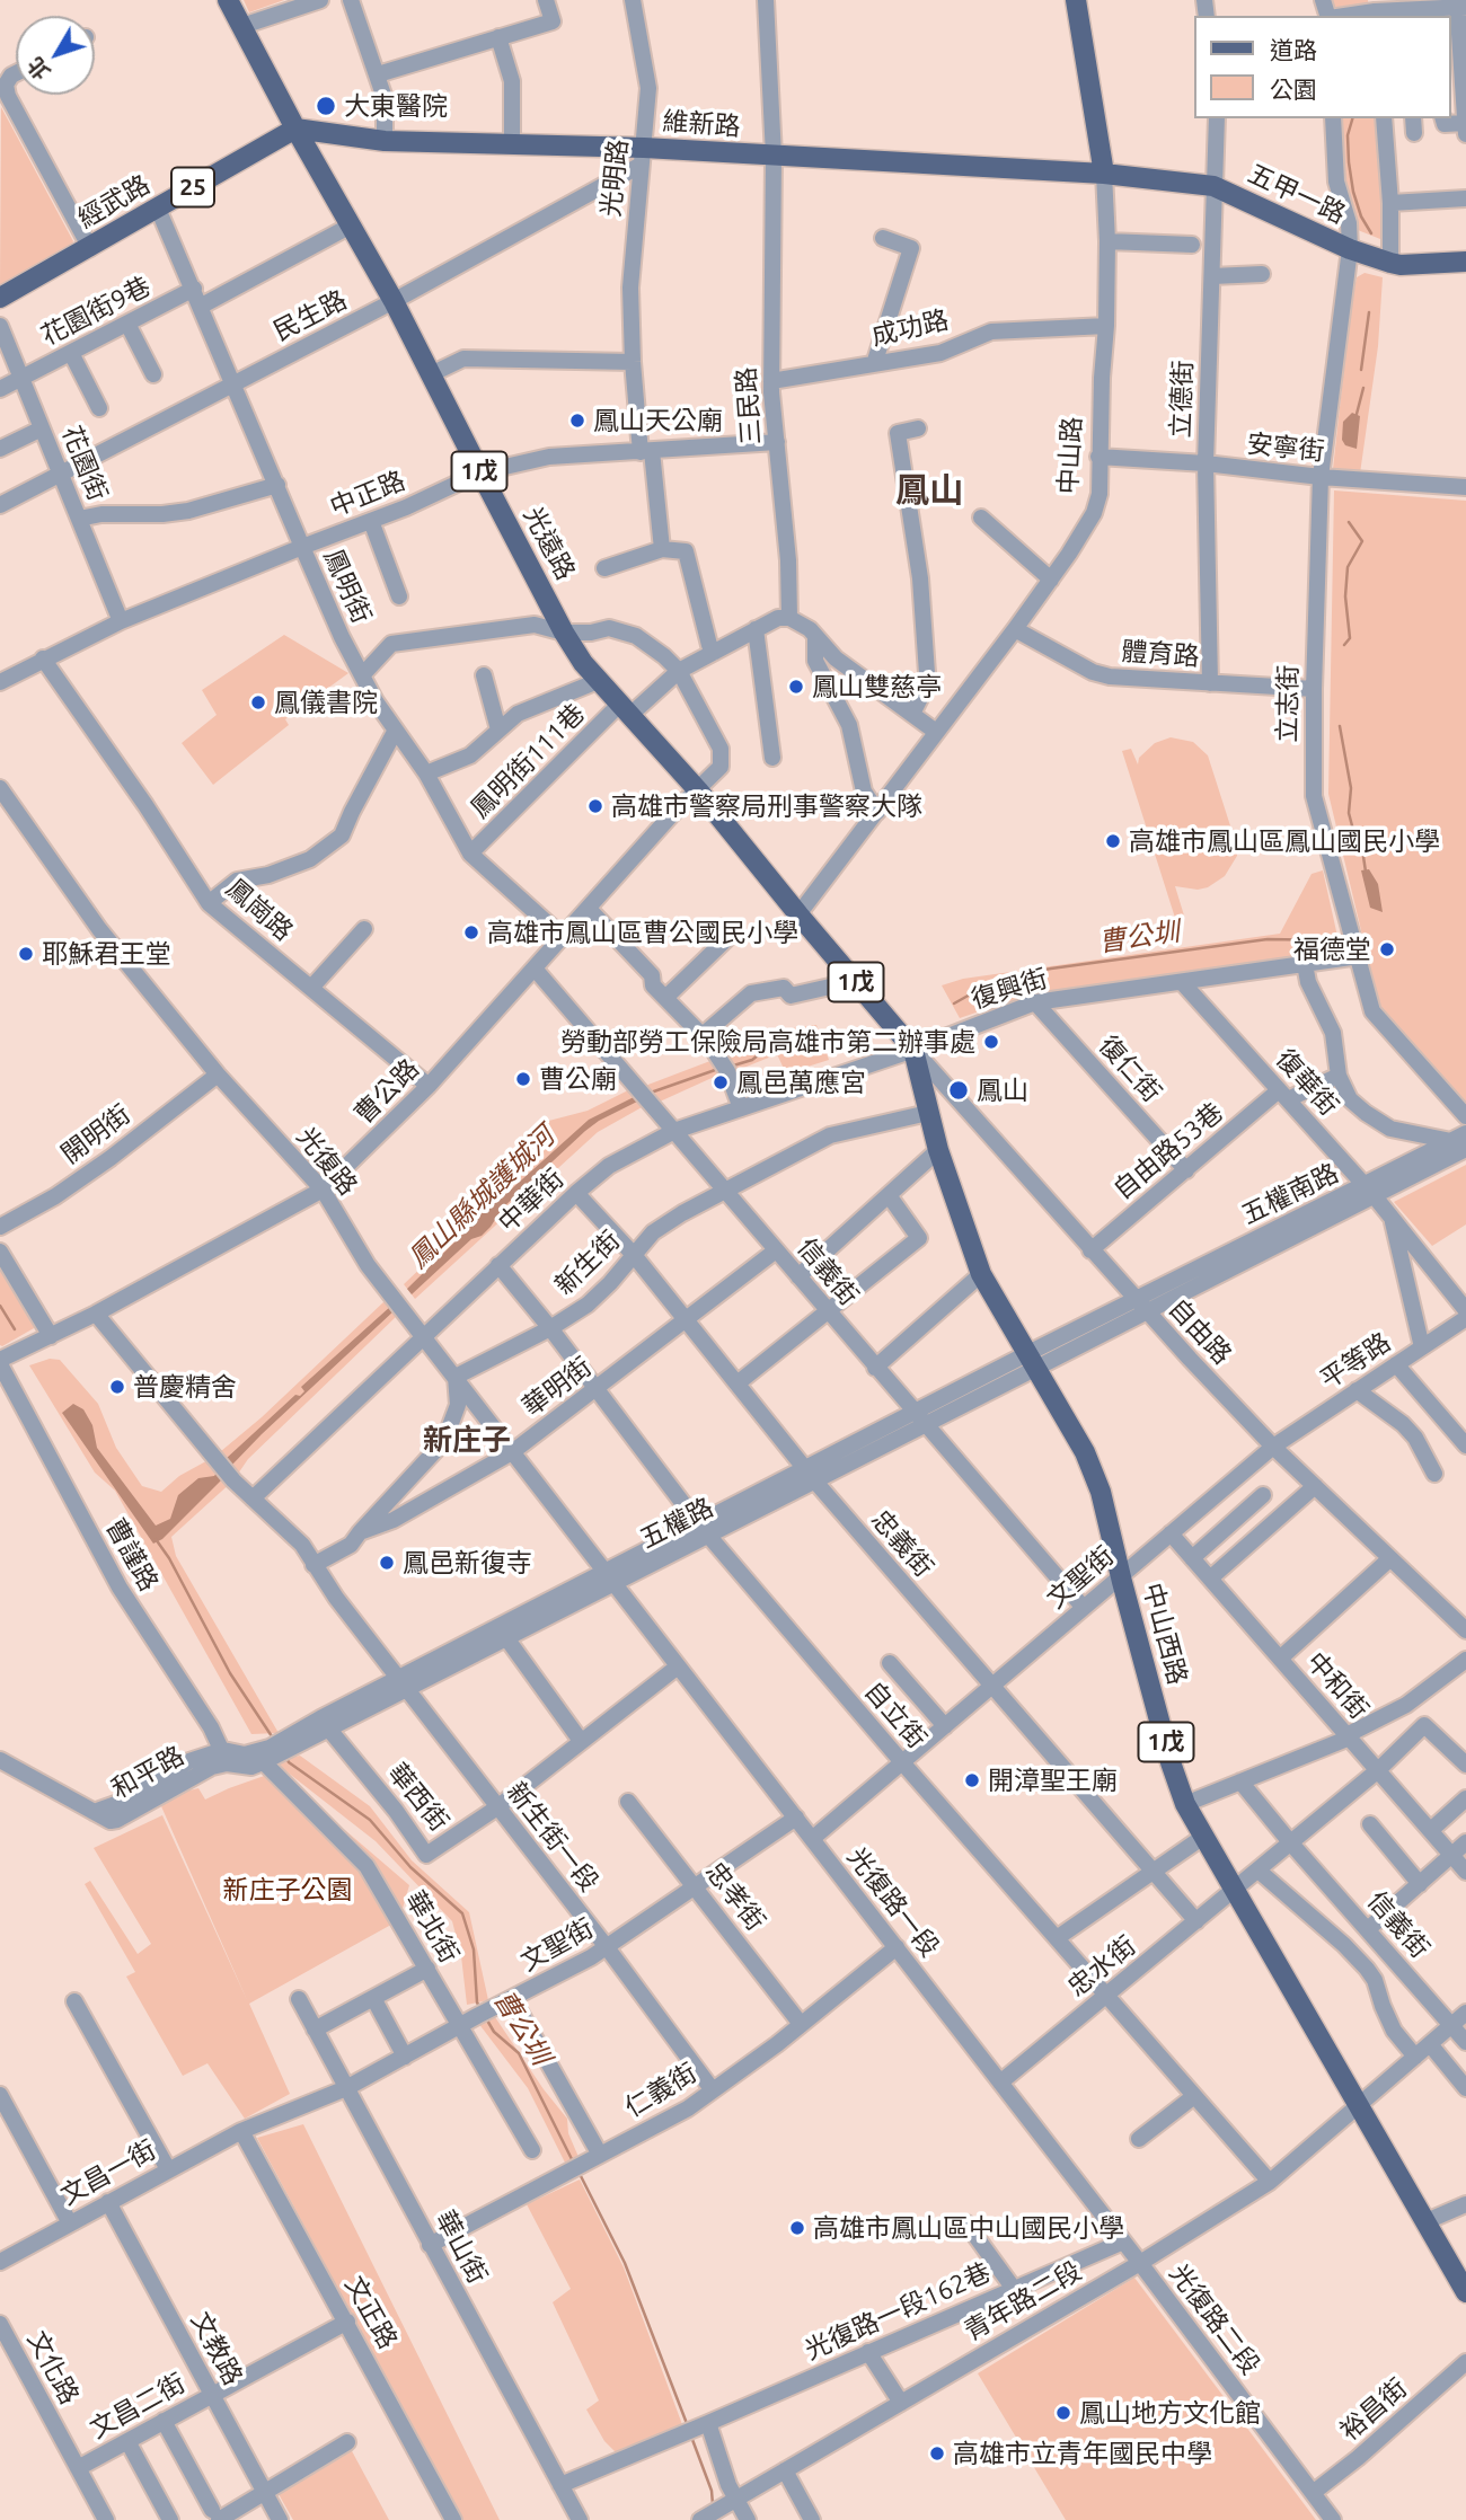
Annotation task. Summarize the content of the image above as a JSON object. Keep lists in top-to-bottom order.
{
  "streets": {
    "main road": [
      "維新路",
      "25",
      "五甲一路",
      "經武路",
      "中山路",
      "1戊",
      "光遠路",
      "中山西路"
    ],
    "street": [
      "光明路",
      "花園街9巷",
      "民生路",
      "成功路",
      "立德街",
      "三民路",
      "安寧街",
      "花園街",
      "中正路",
      "鳳明街",
      "體育路",
      "立志街",
      "鳳明街111巷",
      "鳳崗路",
      "復興街",
      "復仁街",
      "復華街",
      "曹公路",
      "開明街",
      "自由路53巷",
      "光復路",
      "五權南路",
      "中華街",
      "新生街",
      "信義街",
      "自由路",
      "平等路",
      "華明街",
      "五權路",
      "忠義街",
      "曹謹路",
      "文聖街",
      "中和街",
      "自立街",
      "和平路",
      "華西街",
      "新生街一段",
      "忠孝街",
      "光復路一段",
      "華北街",
      "忠水街",
      "仁義街",
      "文昌一街",
      "華山街",
      "青年路二段",
      "光復路一段162巷",
      "文正路",
      "光復路二段",
      "文教路",
      "文化路",
      "文昌二街",
      "裕昌街"
    ]
  },
  "crossings": [
    ["維新路", "光明路"],
    ["維新路", "五甲一路"],
    ["維新路", "經武路"],
    ["維新路", "民生路"],
    ["維新路", "三民路"],
    ["維新路", "中山路"],
    ["維新路", "光遠路"],
    ["光明路", "民生路"],
    ["光明路", "中正路"],
    ["五甲一路", "立德街"],
    ["五甲一路", "中山路"],
    ["五甲一路", "立志街"],
    ["經武路", "光遠路"],
    ["經武路", "鳳明街"],
    ["花園街9巷", "花園街"],
    ["花園街9巷", "鳳明街"],
    ["民生路", "花園街"],
    ["民生路", "光遠路"],
    ["民生路", "鳳明街"],
    ["成功路", "三民路"],
    ["成功路", "中山路"],
    ["立德街", "安寧街"],
    ["立德街", "體育路"],
    ["三民路", "中正路"],
    ["安寧街", "中山路"],
    ["安寧街", "立志街"],
    ["中山路", "光遠路"],
    ["中山路", "體育路"],
    ["花園街", "中正路"],
    ["中正路", "光遠路"],
    ["中正路", "鳳明街"],
    ["中正路", "鳳崗路"],
    ["光遠路", "鳳明街111巷"],
    ["光遠路", "復興街"],
    ["光遠路", "曹公路"],
    ["光遠路", "中華街"],
    ["光遠路", "自由路"],
    ["光遠路", "中山西路"],
    ["鳳明街", "鳳明街111巷"],
    ["鳳明街", "曹公路"],
    ["體育路", "立志街"],
    ["立志街", "復興街"],
    ["鳳崗路", "曹公路"],
    ["復興街", "復仁街"],
    ["復興街", "復華街"],
    ["復興街", "中華街"],
    ["復興街", "自由路"],
    ["復興街", "中山西路"],
    ["復仁街", "自由路53巷"],
    ["復華街", "自由路53巷"],
    ["復華街", "五權南路"],
    ["復華街", "平等路"],
    ["曹公路", "光復路"],
    ["曹公路", "信義街"],
    ["曹公路", "曹謹路"],
    ["開明街", "光復路"],
    ["自由路53巷", "自由路"],
    ["光復路", "中華街"],
    ["光復路", "新生街"],
    ["光復路", "華明街"],
    ["光復路", "五權路"],
    ["光復路", "光復路一段"],
    ["五權南路", "自由路"],
    ["五權南路", "五權路"],
    ["中華街", "信義街"],
    ["中華街", "自由路"],
    ["中華街", "忠義街"],
    ["中華街", "中山西路"],
    ["中華街", "自立街"],
    ["新生街", "信義街"],
    ["新生街", "忠義街"],
    ["新生街", "中山西路"],
    ["新生街", "自立街"],
    ["信義街", "華明街"],
    ["信義街", "五權路"],
    ["信義街", "文聖街"],
    ["信義街", "青年路二段"],
    ["自由路", "平等路"],
    ["自由路", "五權路"],
    ["自由路", "文聖街"],
    ["自由路", "中山西路"],
    ["平等路", "文聖街"],
    ["華明街", "忠義街"],
    ["華明街", "自立街"],
    ["華明街", "新生街一段"],
    ["五權路", "忠義街"],
    ["五權路", "曹謹路"],
    ["五權路", "中山西路"],
    ["五權路", "自立街"],
    ["五權路", "和平路"],
    ["五權路", "華西街"],
    ["五權路", "新生街一段"],
    ["五權路", "光復路一段"],
    ["五權路", "華北街"],
    ["忠義街", "文聖街"],
    ["忠義街", "忠水街"],
    ["曹謹路", "和平路"],
    ["文聖街", "中山西路"],
    ["文聖街", "中和街"],
    ["文聖街", "自立街"],
    ["文聖街", "新生街一段"],
    ["文聖街", "忠孝街"],
    ["文聖街", "光復路一段"],
    ["文聖街", "華北街"],
    ["文聖街", "文昌一街"],
    ["文聖街", "華山街"],
    ["文聖街", "文正路"],
    ["中山西路", "忠水街"],
    ["中山西路", "青年路二段"],
    ["自立街", "忠水街"],
    ["自立街", "青年路二段"],
    ["華西街", "新生街一段"],
    ["華西街", "光復路一段"],
    ["新生街一段", "仁義街"],
    ["忠孝街", "仁義街"],
    ["光復路一段", "忠水街"],
    ["光復路一段", "仁義街"],
    ["光復路一段", "青年路二段"],
    ["光復路一段", "光復路一段162巷"],
    ["光復路一段", "光復路二段"],
    ["仁義街", "華山街"],
    ["文昌一街", "文正路"],
    ["文昌一街", "文教路"],
    ["華山街", "光復路一段162巷"],
    ["青年路二段", "光復路二段"],
    ["文正路", "文昌二街"],
    ["光復路二段", "裕昌街"],
    ["文教路", "文昌二街"],
    ["文化路", "文昌二街"]
  ],
  "districts": ["鳳山", "新庄子"],
  "water": ["曹公圳", "鳳山縣城護城河"],
  "parks": ["新庄子公園"],
  "places": [
    "大東醫院",
    "鳳山天公廟",
    "鳳山雙慈亭",
    "鳳儀書院",
    "高雄市警察局刑事警察大隊",
    "高雄市鳳山區鳳山國民小學",
    "高雄市鳳山區曹公國民小學",
    "福德堂",
    "耶穌君王堂",
    "勞動部勞工保險局高雄市第二辦事處",
    "曹公廟",
    "鳳邑萬應宮",
    "鳳山",
    "普慶精舍",
    "鳳邑新復寺",
    "開漳聖王廟",
    "高雄市鳳山區中山國民小學",
    "鳳山地方文化館",
    "高雄市立青年國民中學"
  ],
  "legend": ["道路", "公園"],
  "north": "bottom left"
}
